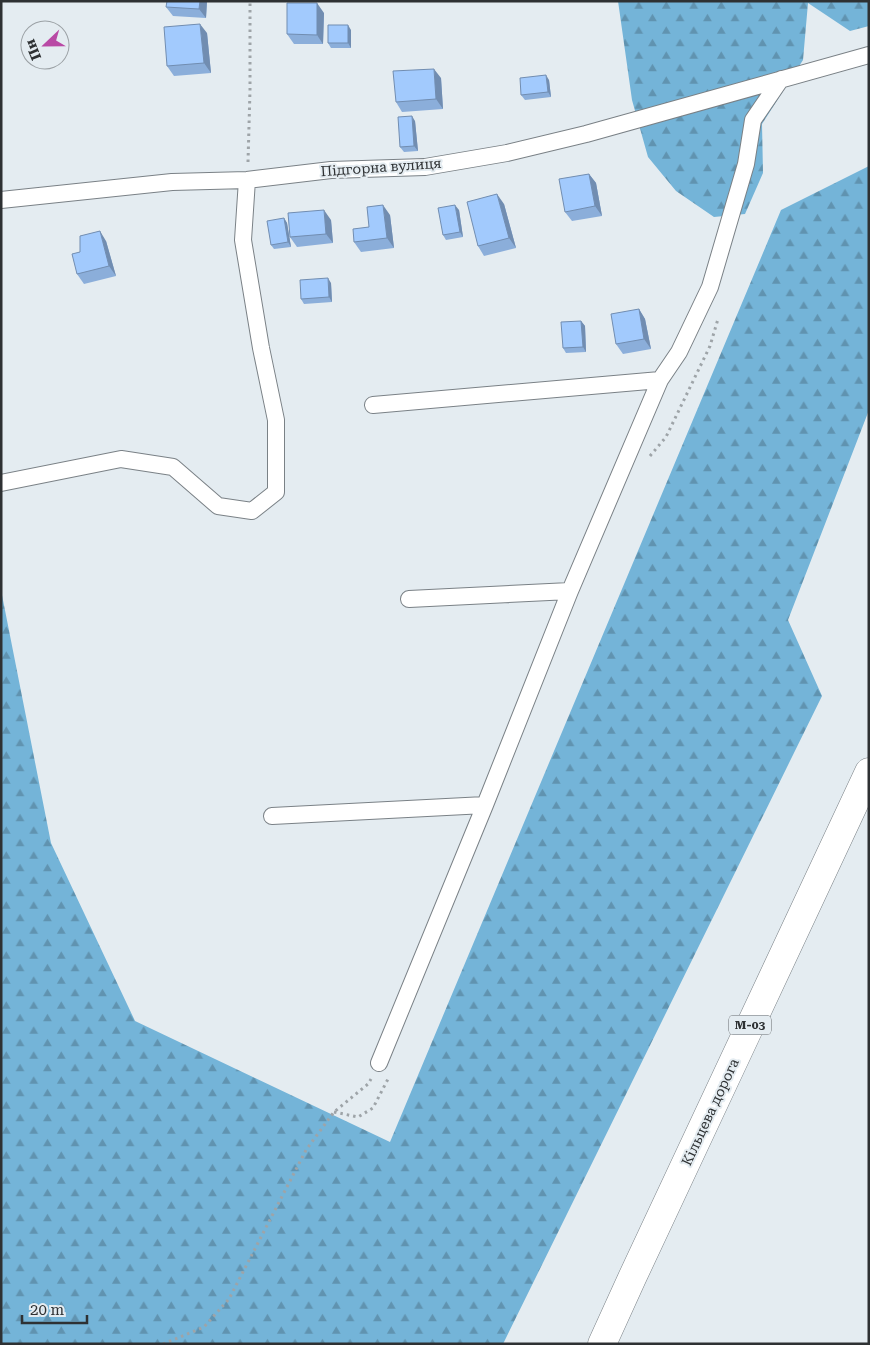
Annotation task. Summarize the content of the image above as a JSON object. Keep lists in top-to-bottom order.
{
  "streets": {
    "highway": ["М-03", "Кільцева дорога"],
    "street": ["Підгорна вулиця"]
  },
  "scale_bar": "20 m",
  "north": "left"
}
